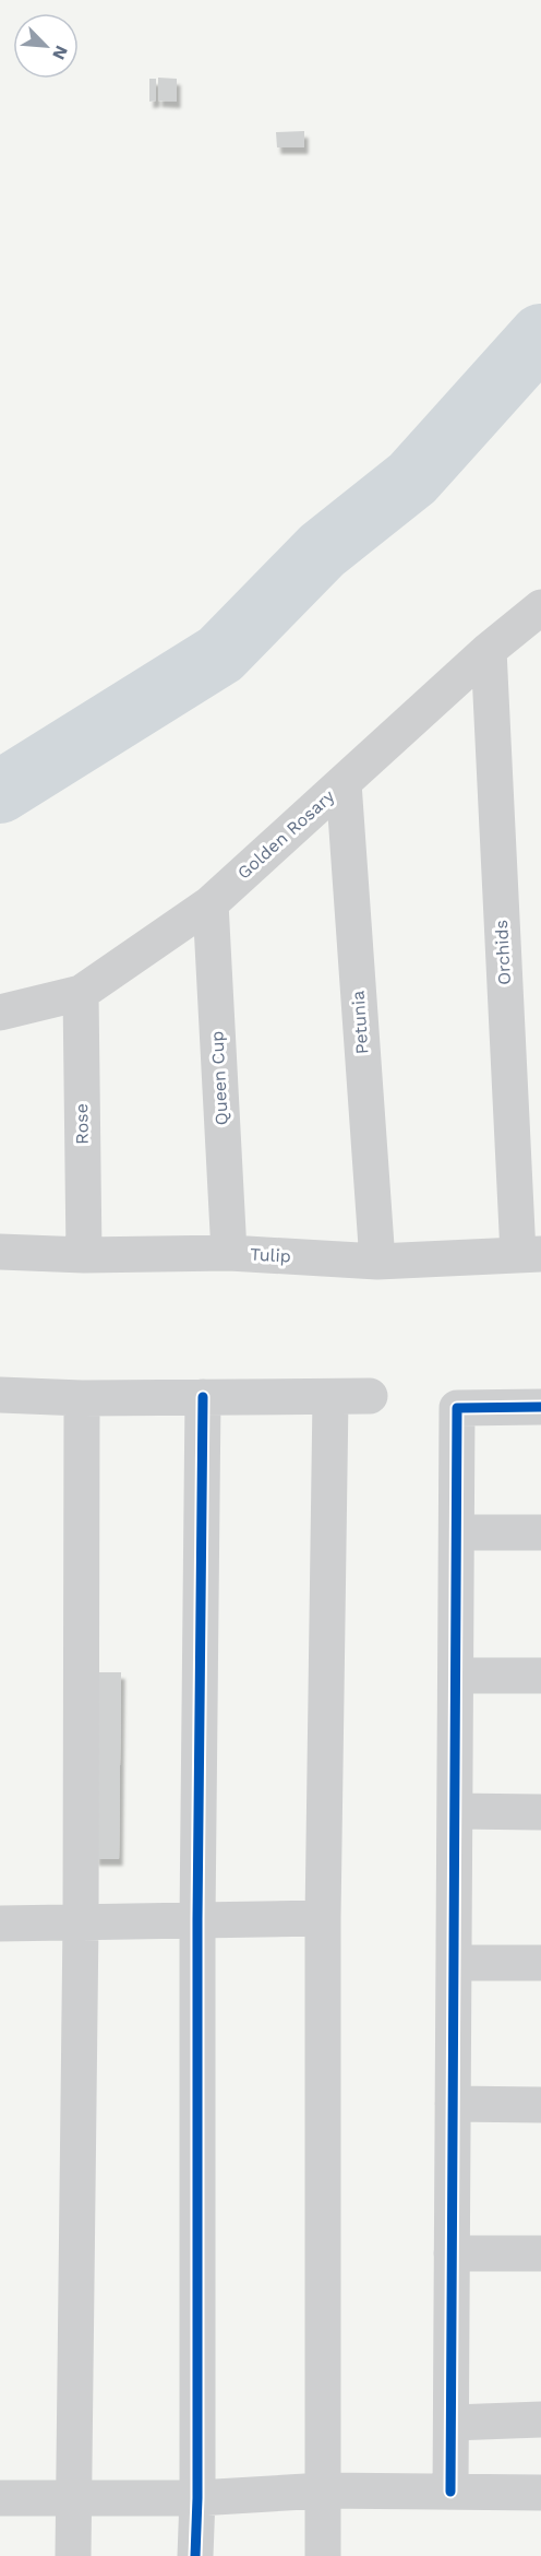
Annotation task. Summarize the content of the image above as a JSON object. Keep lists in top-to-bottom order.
{
  "streets": {
    "street": [
      "Golden Rosary",
      "Orchids",
      "Petunia",
      "Queen Cup",
      "Rose",
      "Tulip"
    ]
  },
  "crossings": [
    ["Golden Rosary", "Orchids"],
    ["Golden Rosary", "Petunia"],
    ["Golden Rosary", "Queen Cup"],
    ["Golden Rosary", "Rose"],
    ["Orchids", "Tulip"],
    ["Petunia", "Tulip"],
    ["Queen Cup", "Tulip"],
    ["Rose", "Tulip"]
  ],
  "north": "bottom right"
}
